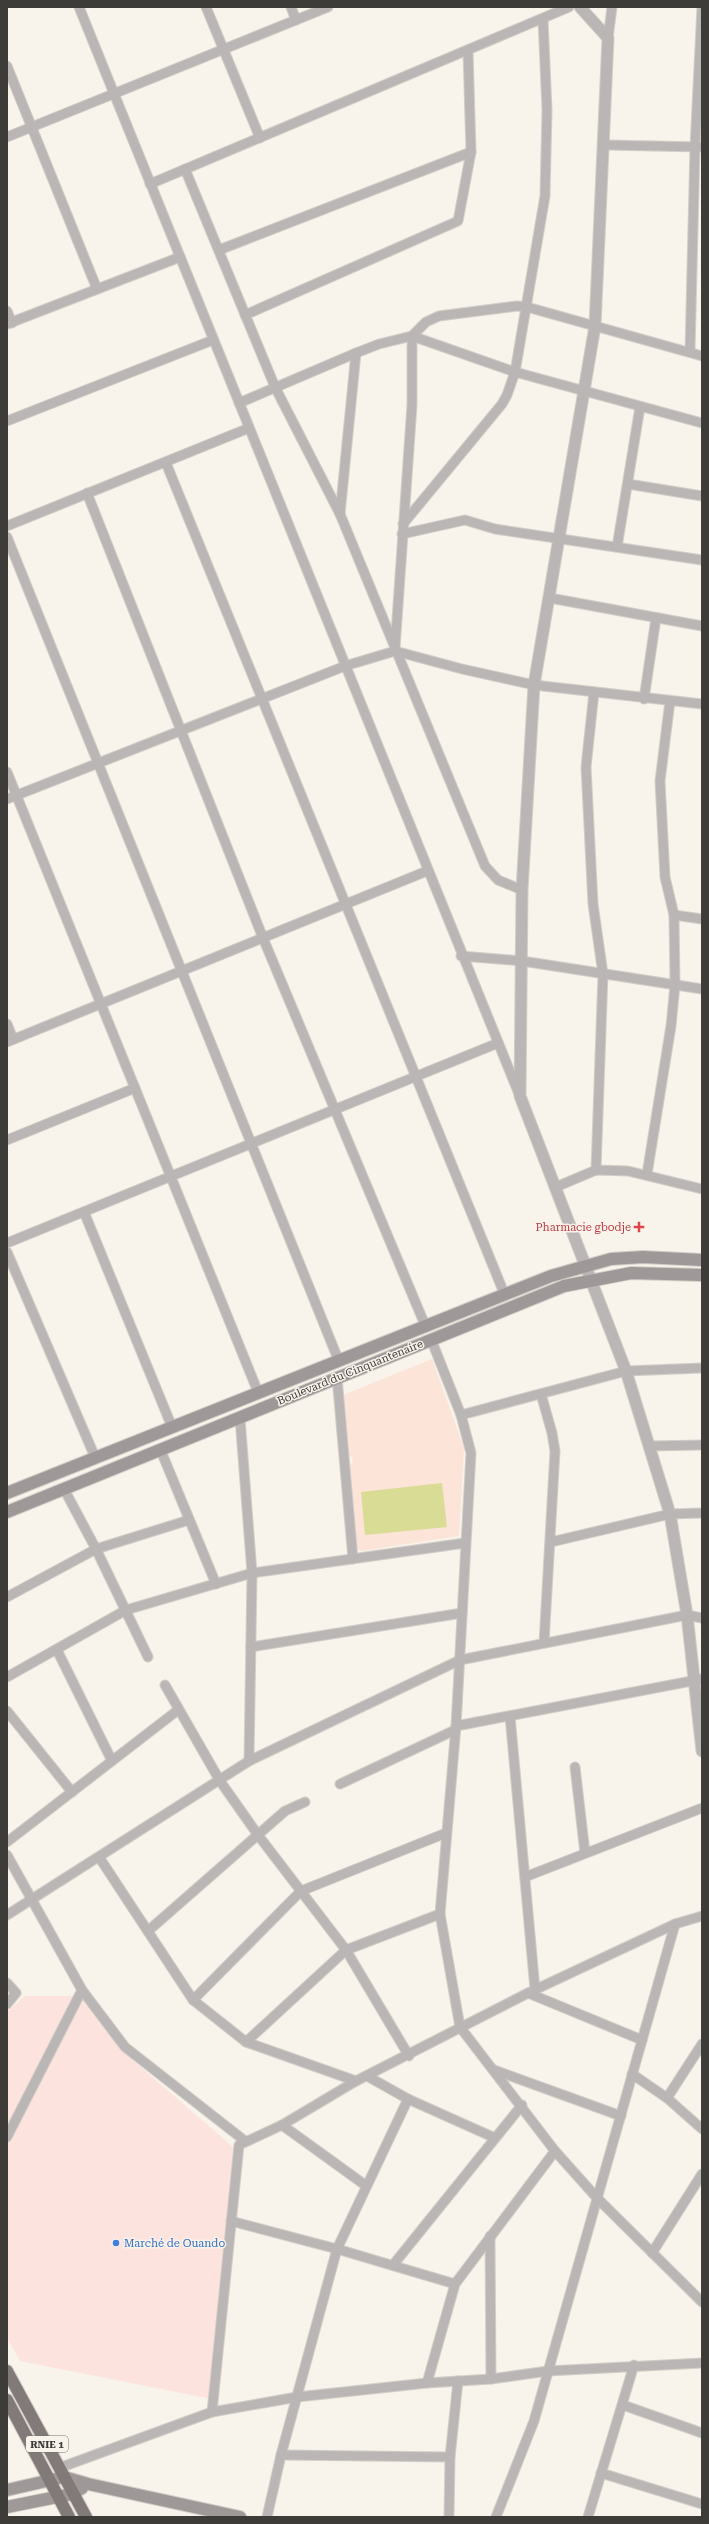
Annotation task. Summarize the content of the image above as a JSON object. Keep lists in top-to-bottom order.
{
  "streets": {
    "highway": ["RNIE 1"],
    "main road": ["Boulevard du Cinquantenaire"]
  },
  "places": {
    "health": ["Pharmacie gbodje"],
    "other": ["Marché de Ouando"]
  }
}
